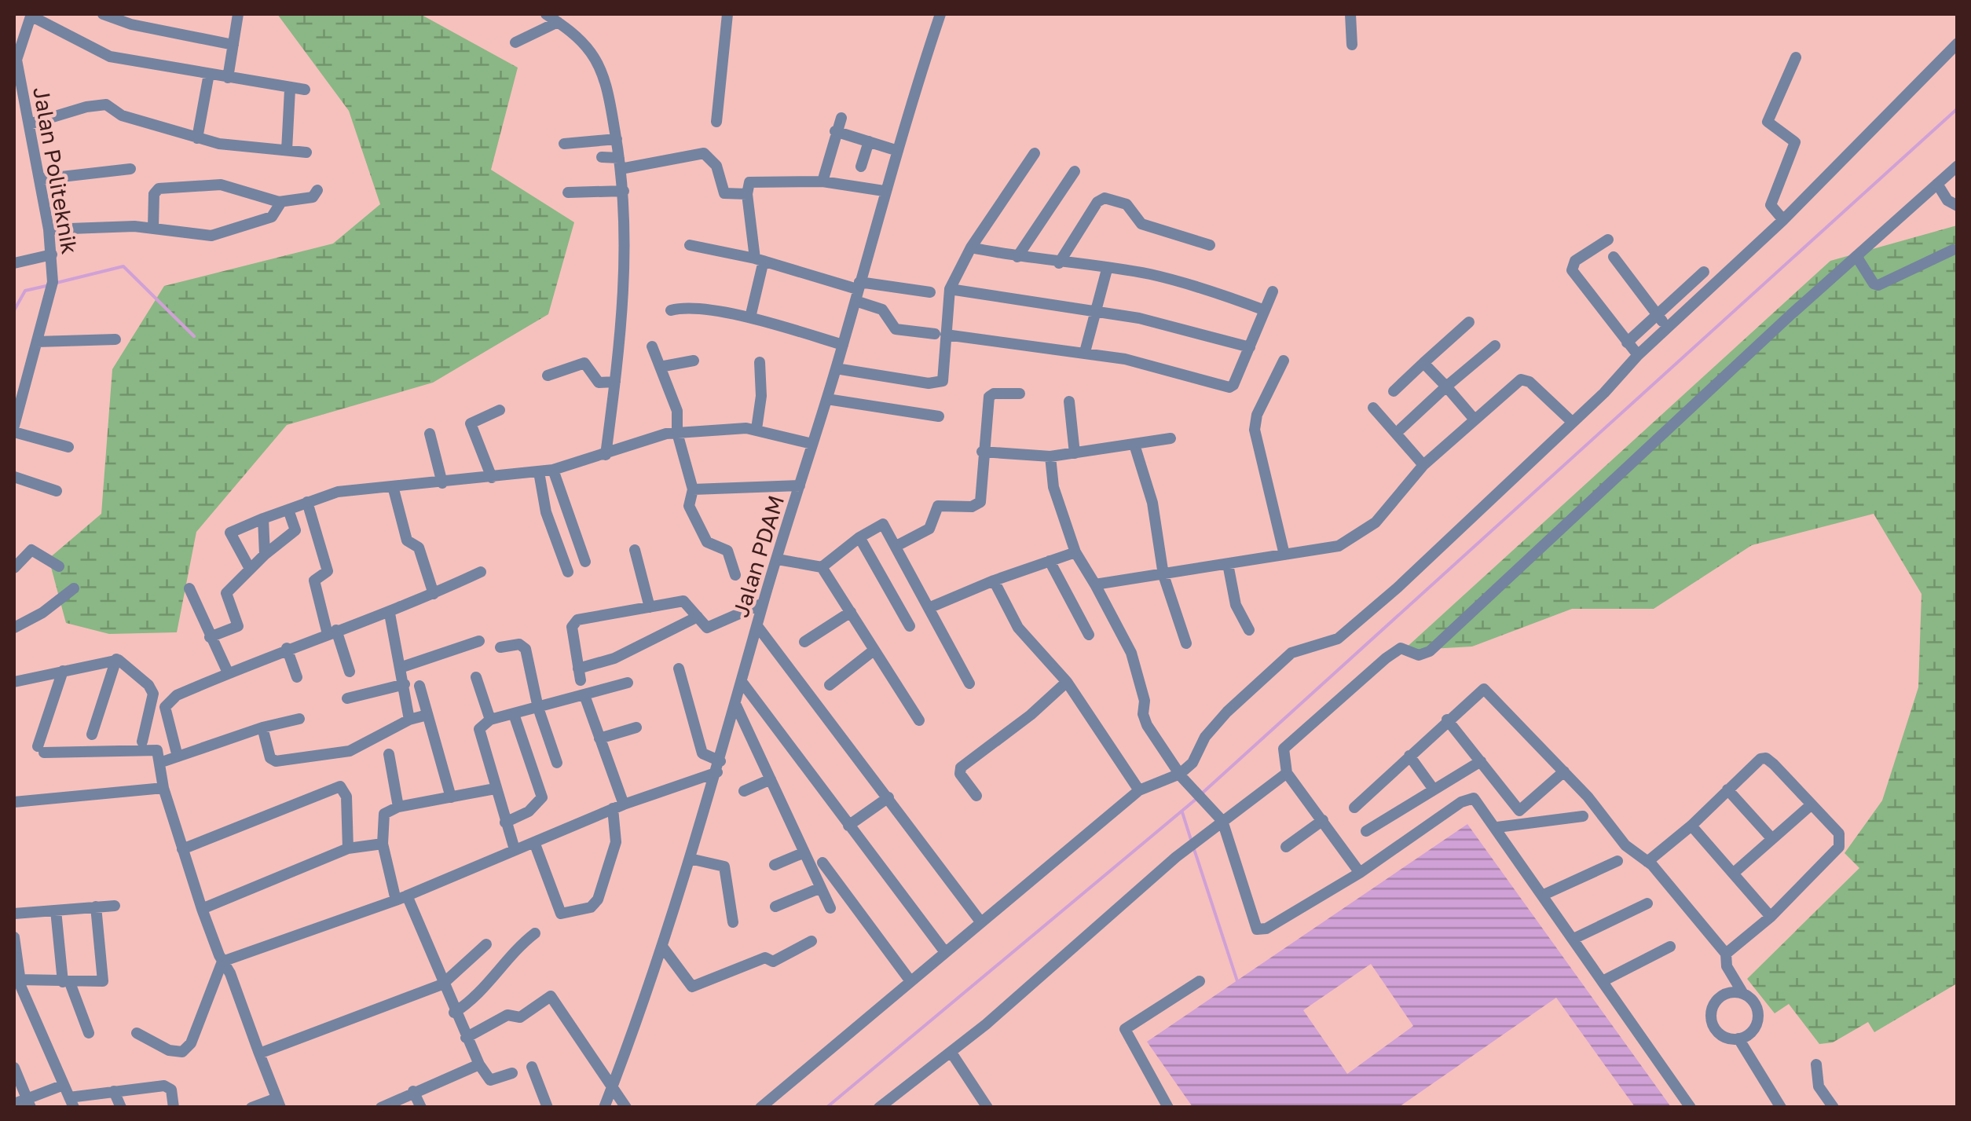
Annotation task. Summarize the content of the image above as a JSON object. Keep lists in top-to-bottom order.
{
  "streets": {
    "street": ["Jalan Politeknik", "Jalan PDAM"]
  }
}
